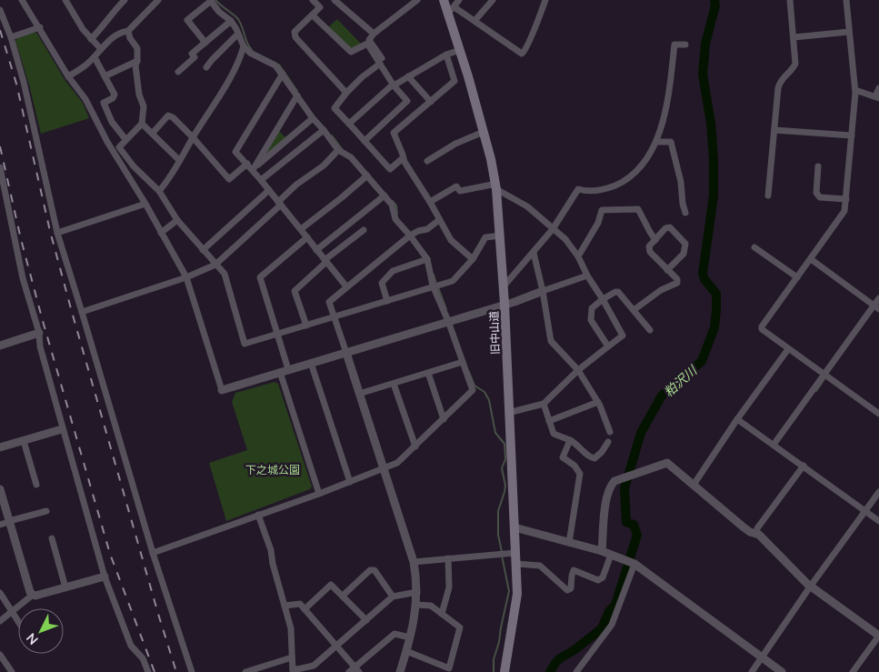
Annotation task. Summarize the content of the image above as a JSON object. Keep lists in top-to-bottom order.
{
  "streets": {
    "main road": ["旧中山道"]
  },
  "water": ["粕沢川"],
  "parks": ["下之城公園"],
  "north": "bottom left"
}
